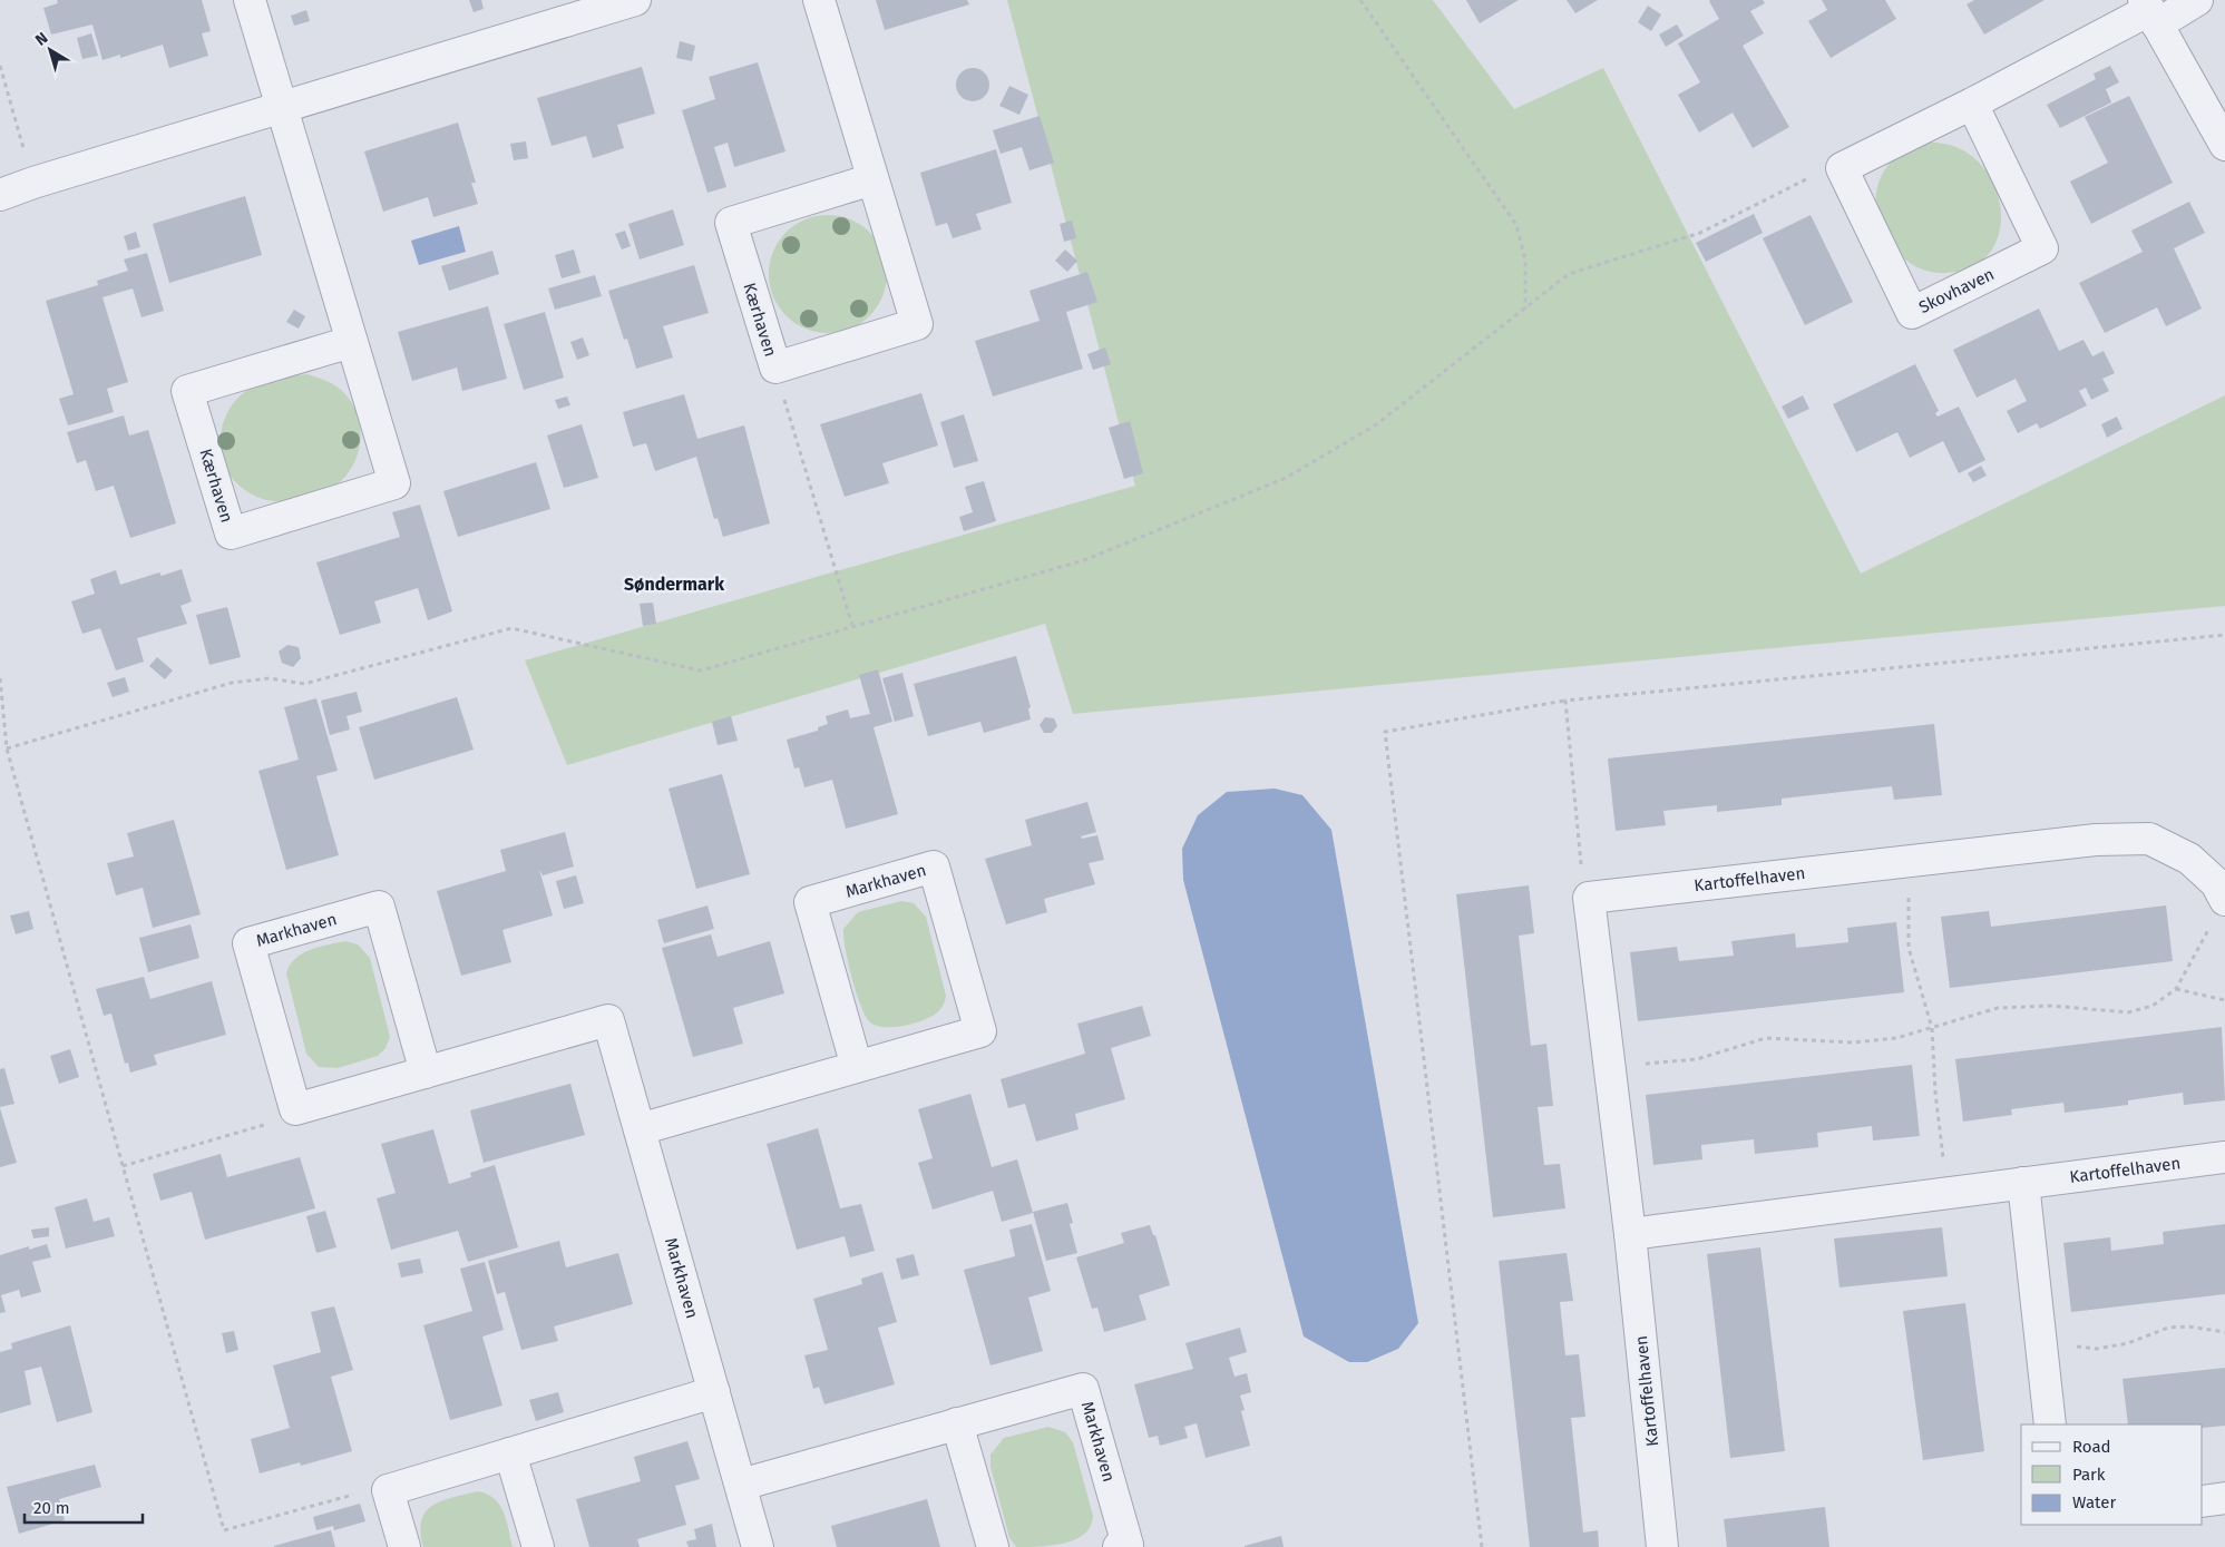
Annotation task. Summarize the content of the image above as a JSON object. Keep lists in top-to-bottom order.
{
  "streets": {
    "street": [
      "Skovhaven",
      "Kærhaven",
      "Kartoffelhaven",
      "Markhaven"
    ]
  },
  "districts": ["Søndermark"],
  "legend": ["Road", "Park", "Water"],
  "scale_bar": "20 m",
  "north": "top left"
}
